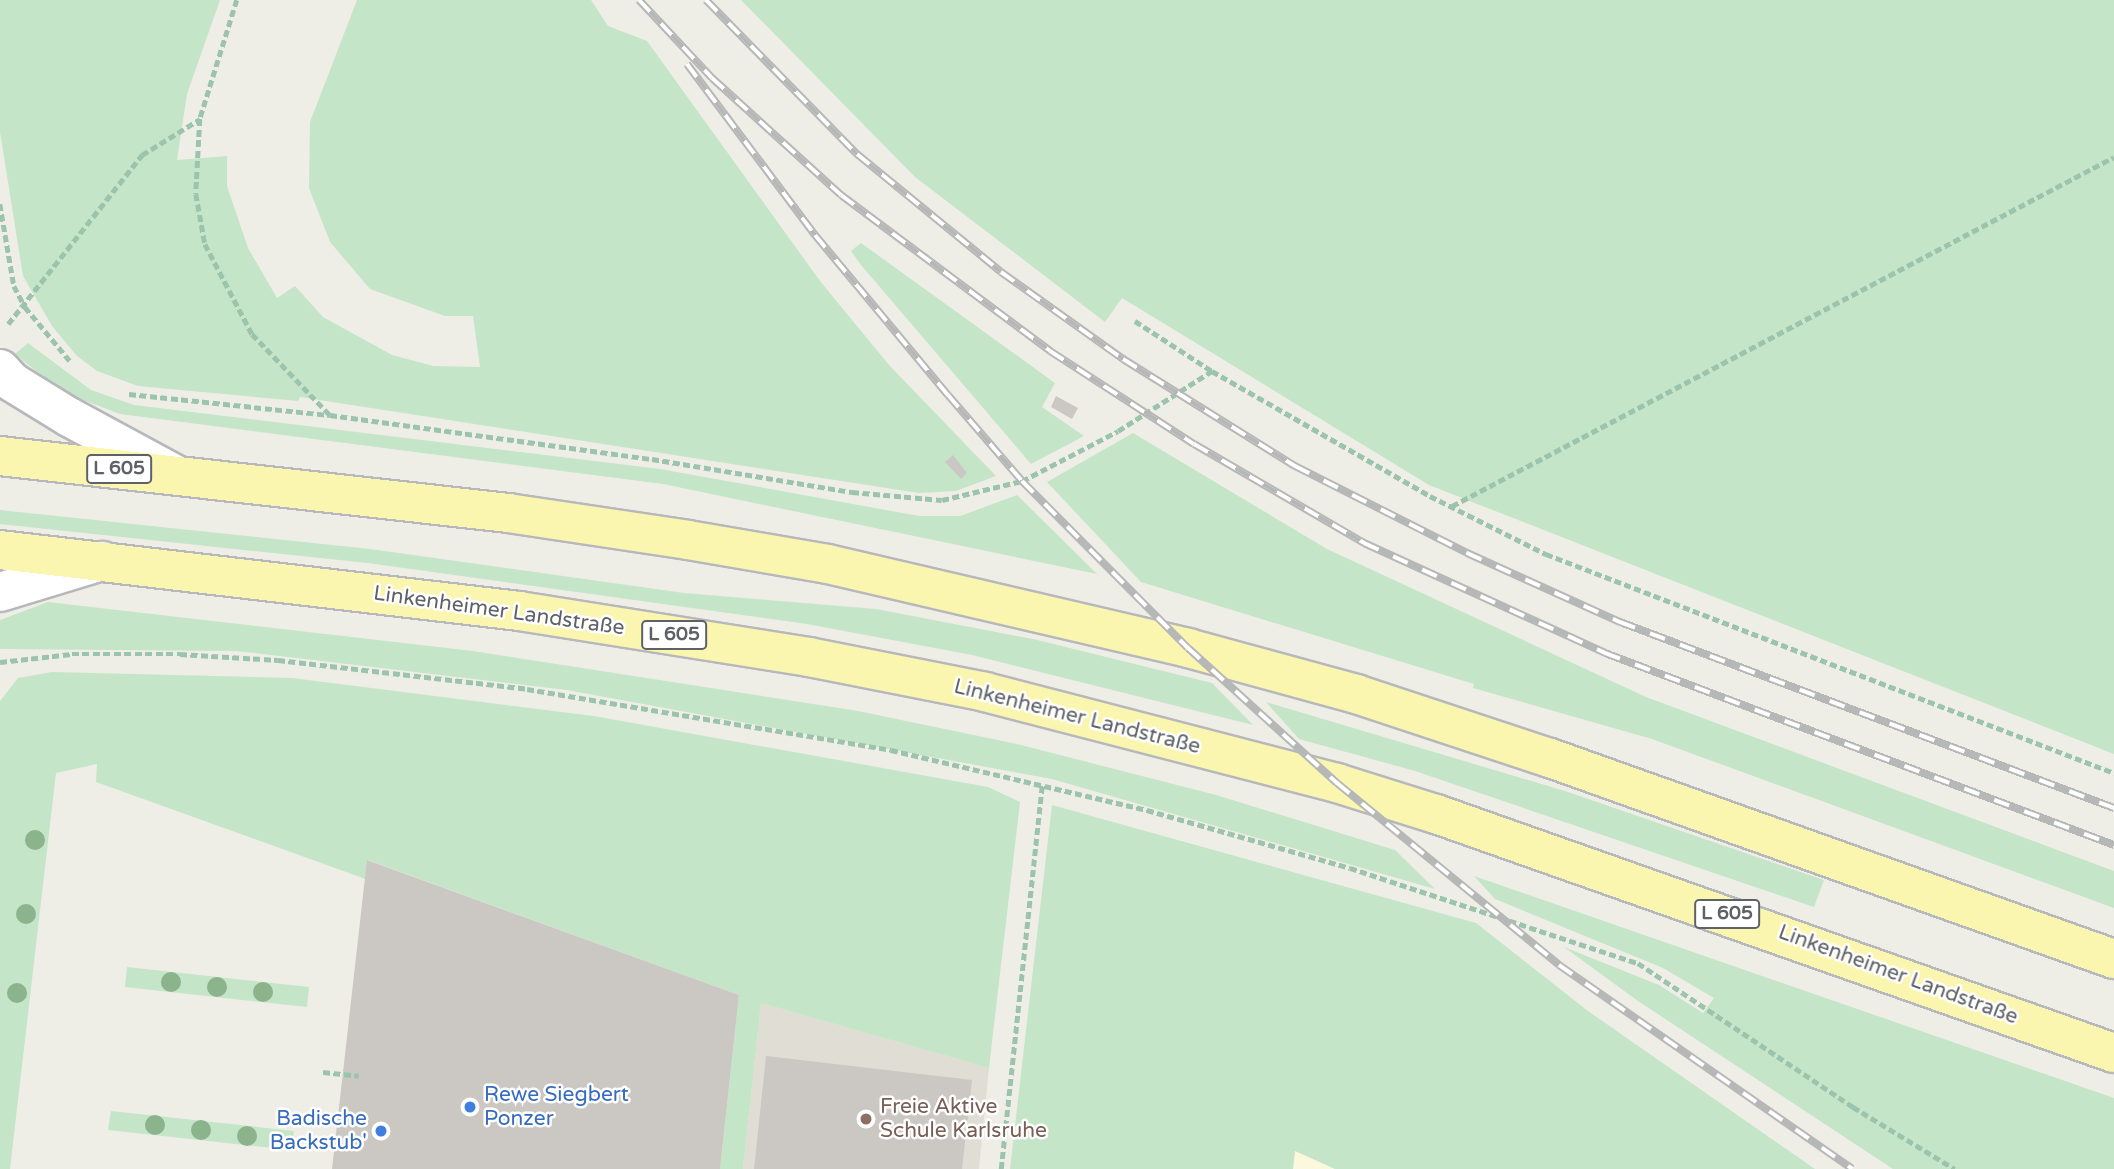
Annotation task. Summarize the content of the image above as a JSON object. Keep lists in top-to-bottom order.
{
  "streets": {
    "main road": ["L 605", "Linkenheimer Landstraße"]
  },
  "places": ["Rewe Siegbert Ponzer", "Freie Aktive Schule Karlsruhe", "Badische Backstub'"]
}
